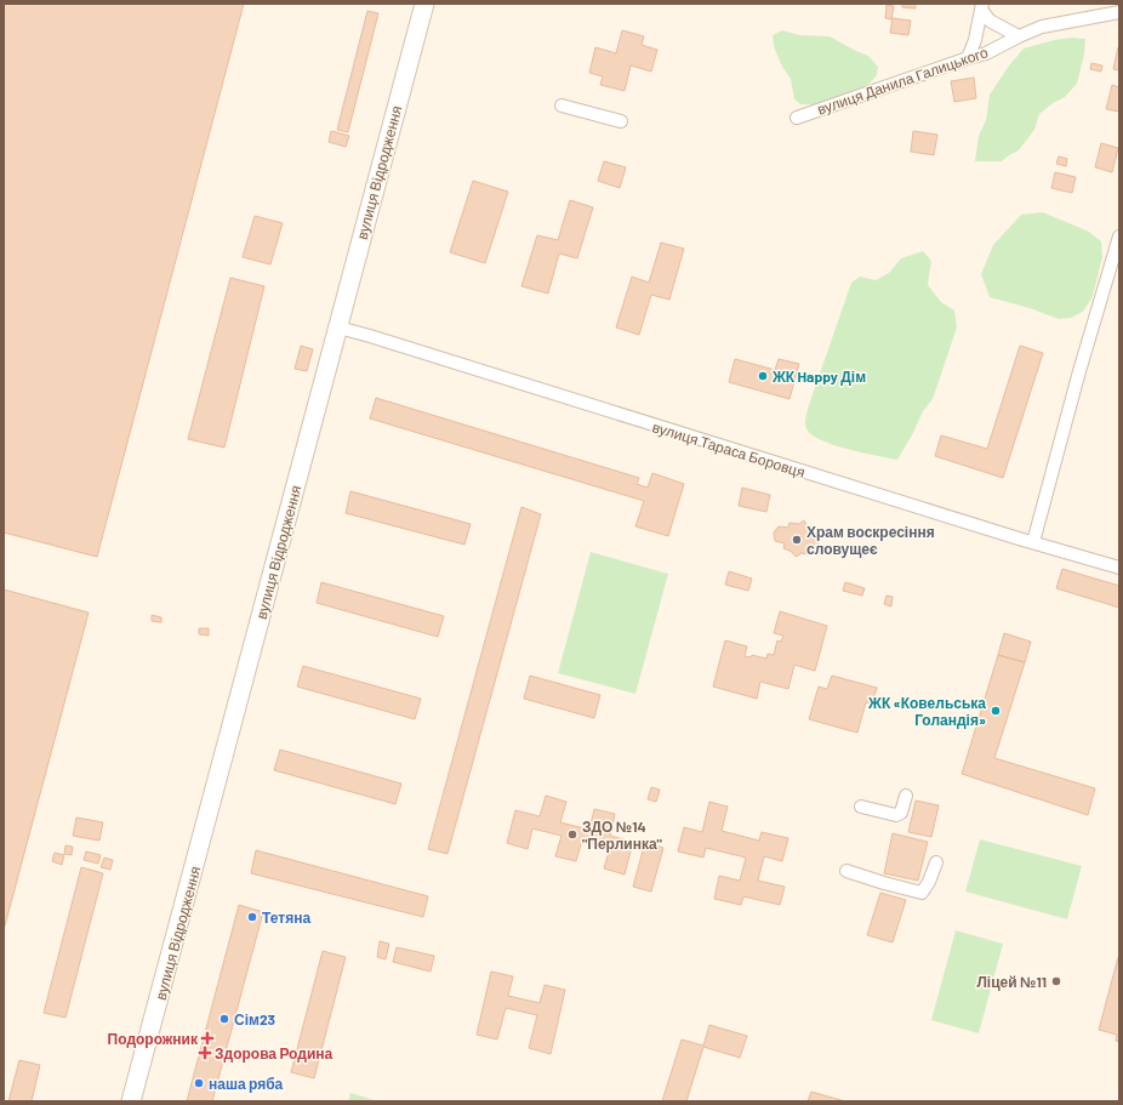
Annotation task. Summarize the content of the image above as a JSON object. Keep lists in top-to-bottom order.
{
  "streets": {
    "street": ["вулиця Данила Галицького", "вулиця Відродження", "вулиця Тараса Боровця"]
  },
  "crossings": [
    ["вулиця Відродження", "вулиця Тараса Боровця"]
  ],
  "places": {
    "other": [
      "ЖК Happy Дім",
      "Храм воскресіння словущеє",
      "ЖК «Ковельська Голандія»",
      "ЗДО №14 \"Перлинка\"",
      "Тетяна",
      "Ліцей №11",
      "Сім23",
      "наша ряба"
    ],
    "health": ["Подорожник", "Здорова Родина"]
  }
}
